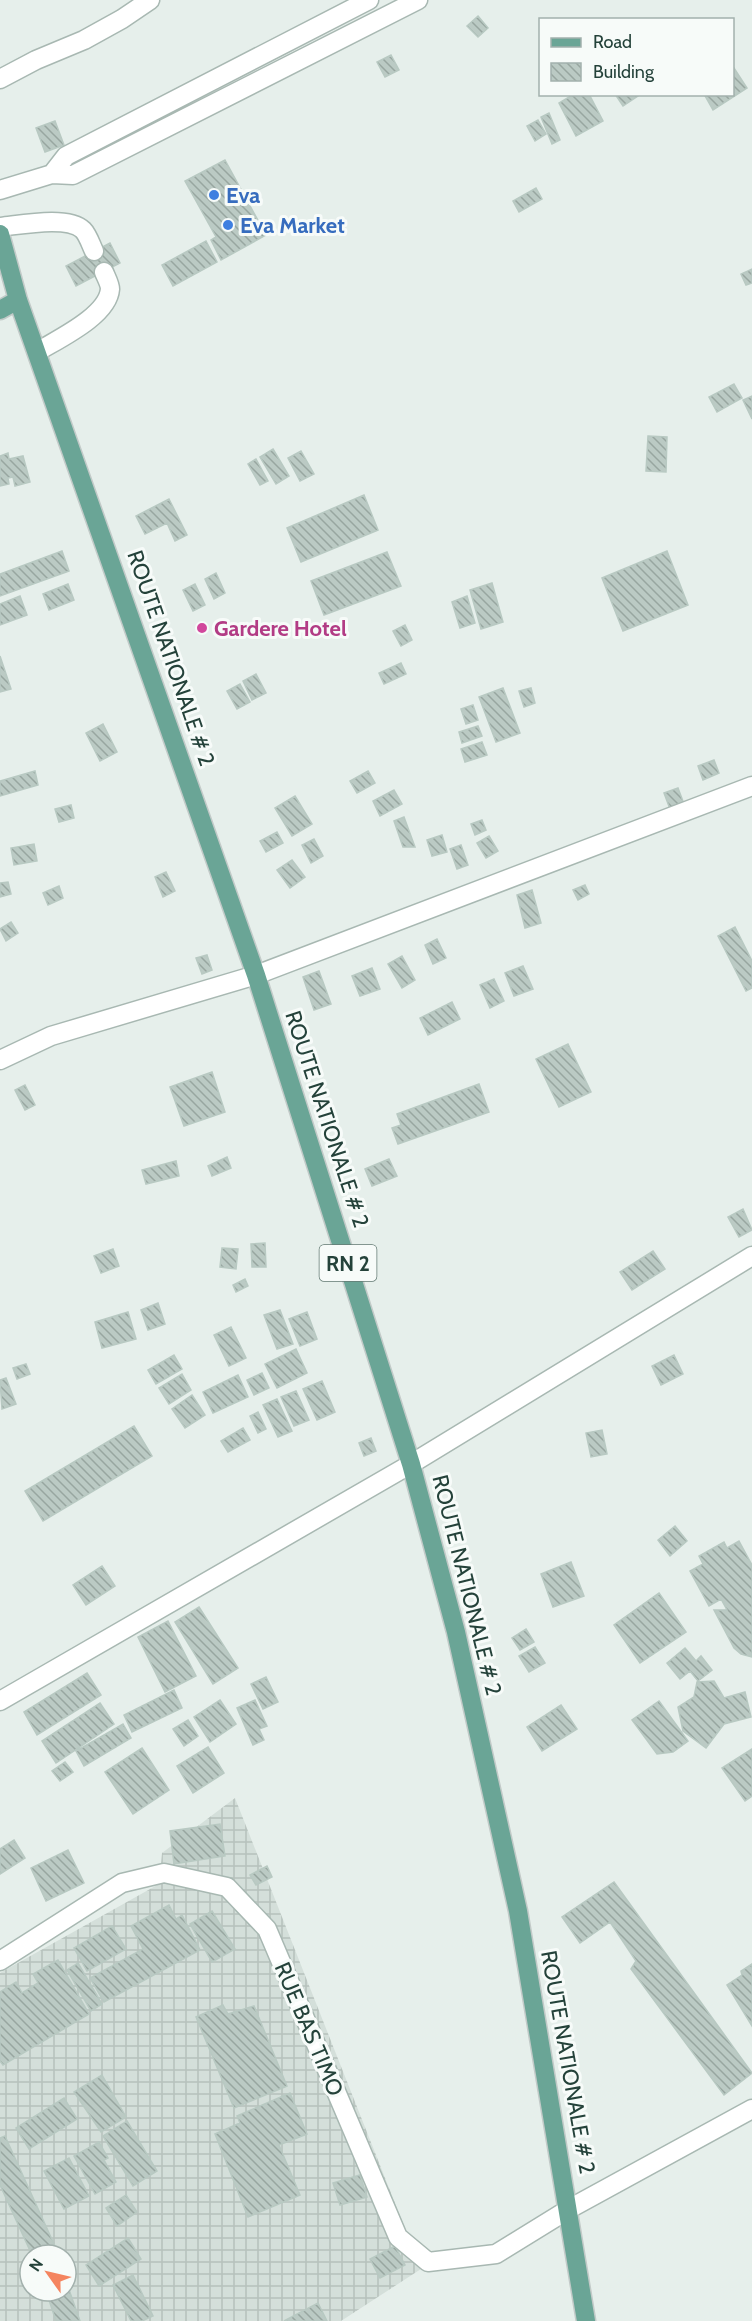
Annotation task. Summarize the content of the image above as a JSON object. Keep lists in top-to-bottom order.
{
  "streets": {
    "main road": ["ROUTE NATIONALE # 2", "RN 2"],
    "street": ["RUE BAS TIMO"]
  },
  "crossings": [
    ["ROUTE NATIONALE # 2", "RUE BAS TIMO"]
  ],
  "places": ["Eva", "Eva Market", "Gardere Hotel"],
  "legend": ["Road", "Building"],
  "north": "top left"
}
